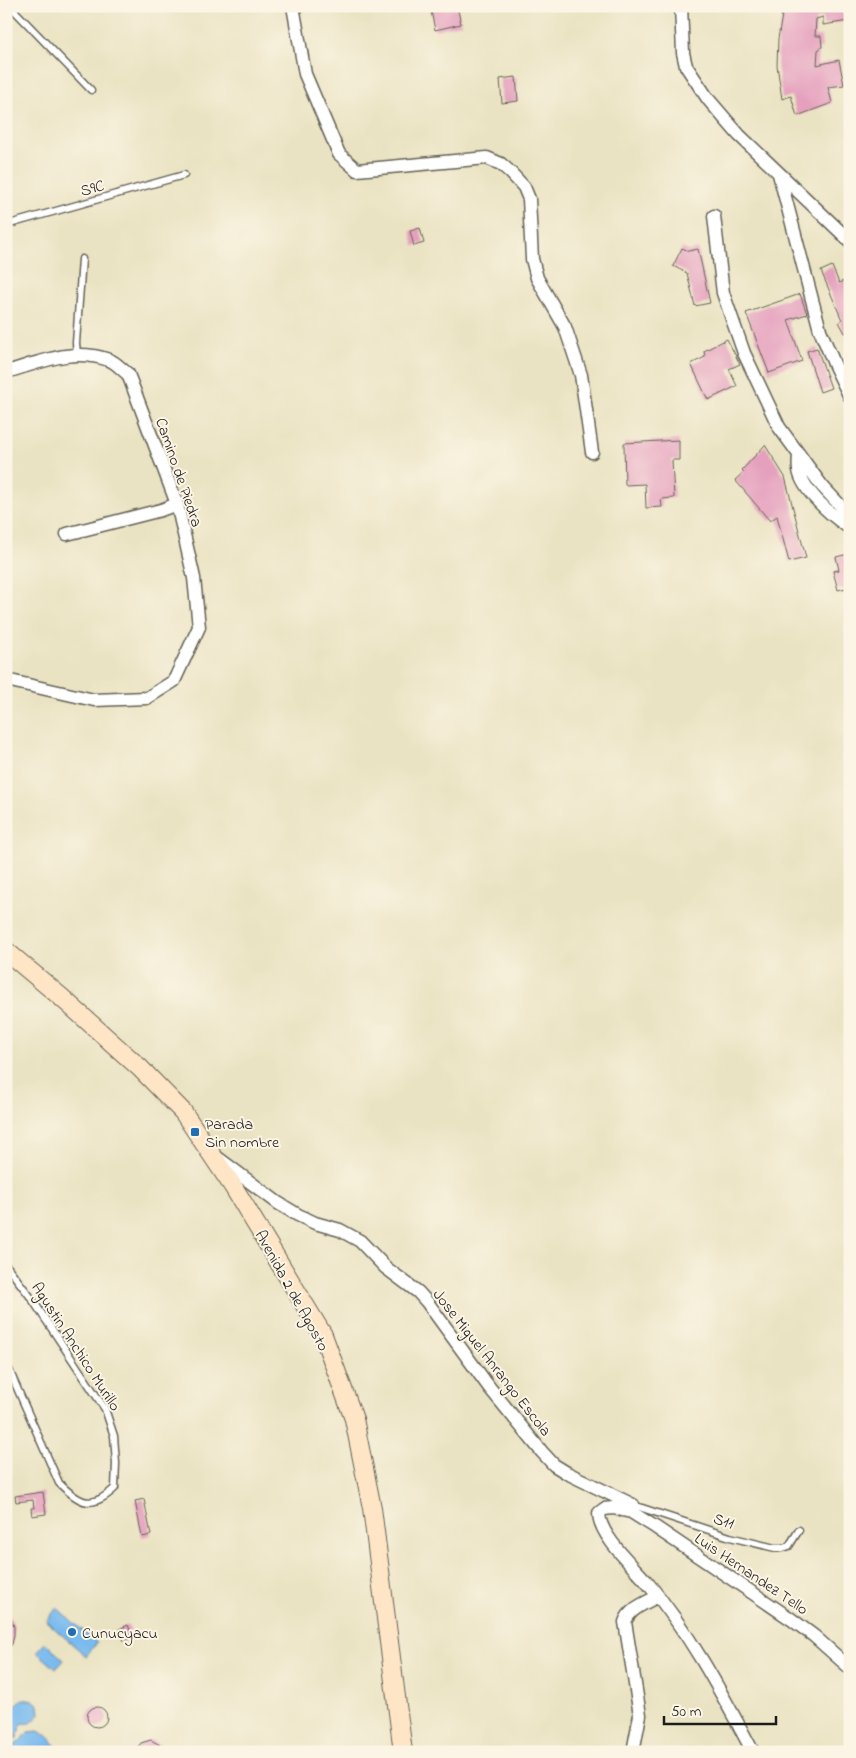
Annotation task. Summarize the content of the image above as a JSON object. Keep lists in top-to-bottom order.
{
  "streets": {
    "main road": ["Avenida 2 de Agosto"],
    "street": ["Camino de Piedra", "Jose Miguel Anrango Escola", "Luis Hernandez Tello"],
    "lane": ["S9C", "Agustin Anchico Murillo", "S11"]
  },
  "crossings": [
    ["Avenida 2 de Agosto", "Jose Miguel Anrango Escola"],
    ["Jose Miguel Anrango Escola", "S11"],
    ["Jose Miguel Anrango Escola", "Luis Hernandez Tello"],
    ["S11", "Luis Hernandez Tello"]
  ],
  "places": {
    "transit": ["Parada Sin nombre"],
    "other": ["Cunucyacu"]
  },
  "scale_bar": "50 m"
}
